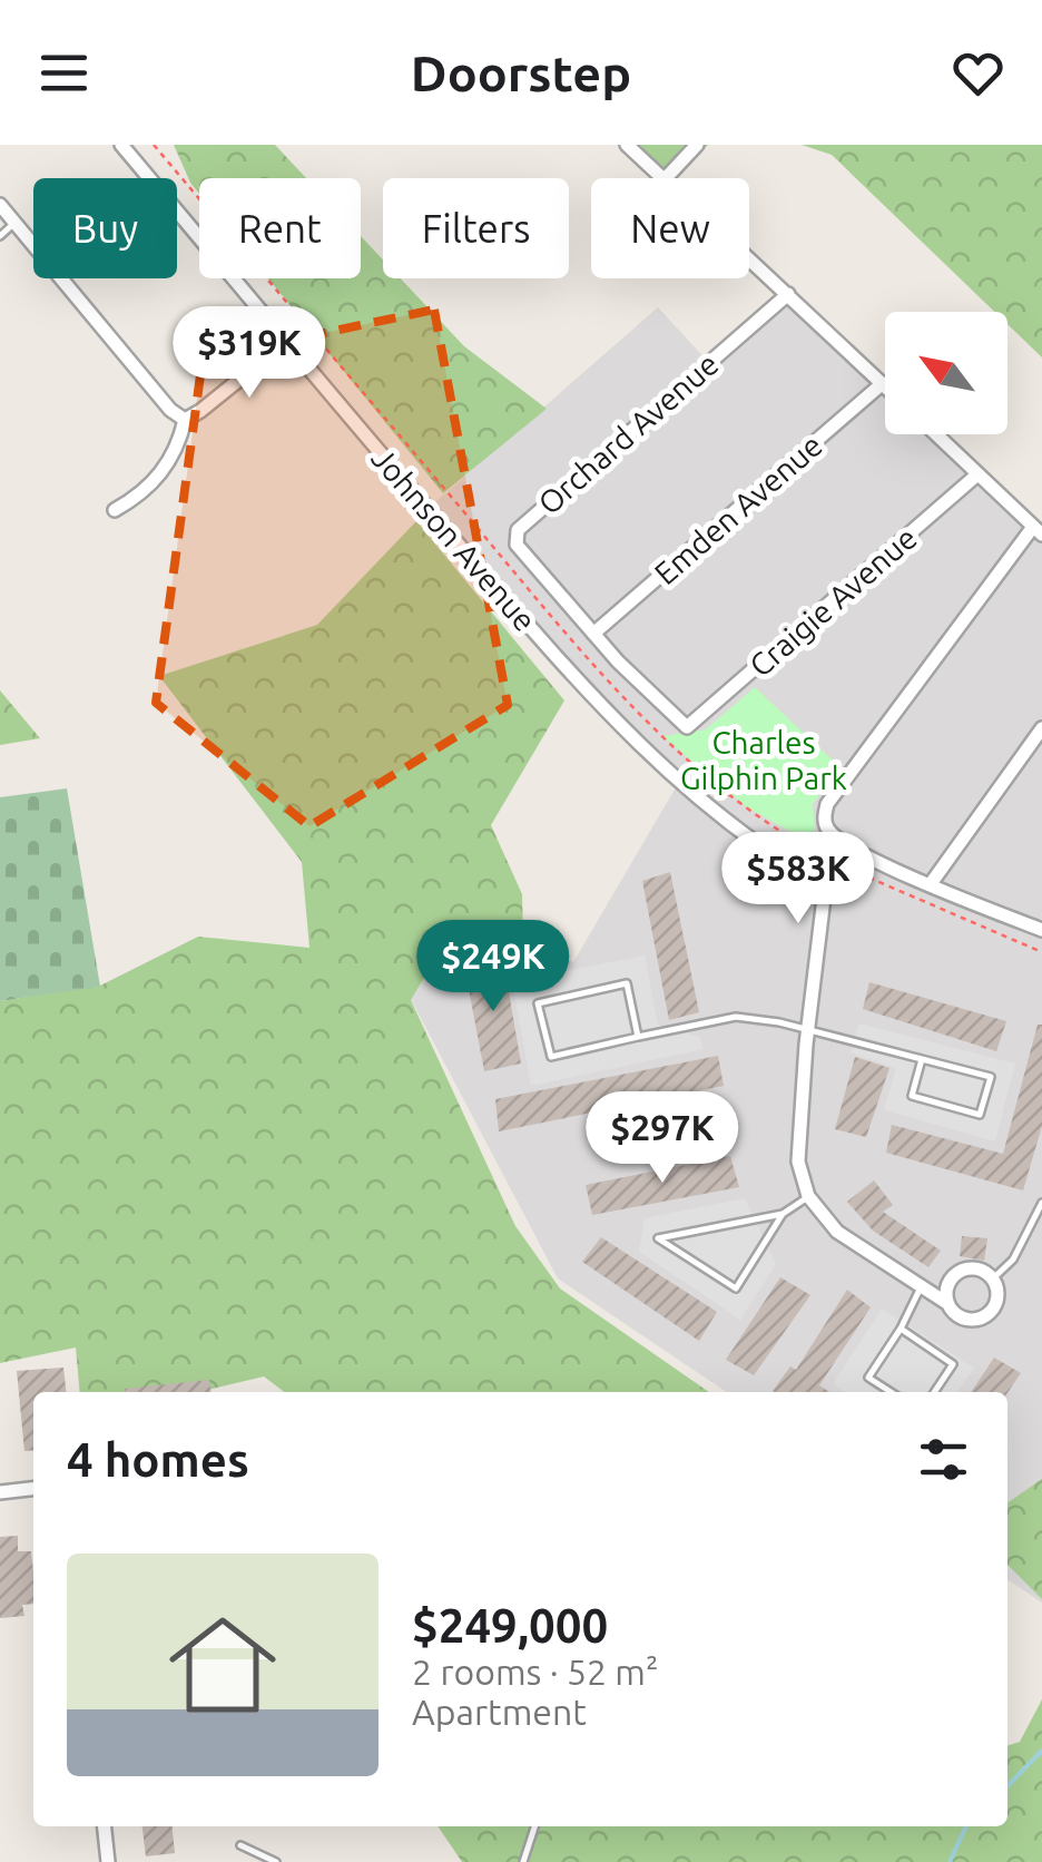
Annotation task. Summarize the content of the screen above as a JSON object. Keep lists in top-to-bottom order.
{
  "streets": {
    "street": [
      "Orchard Avenue",
      "Emden Avenue",
      "Johnson Avenue",
      "Craigie Avenue"
    ]
  },
  "crossings": [
    ["Orchard Avenue", "Emden Avenue"],
    ["Orchard Avenue", "Craigie Avenue"]
  ],
  "parks": ["Charles Gilphin Park"],
  "north": "top left",
  "page": {
    "header": "Doorstep",
    "chip": [
      "Buy",
      "Rent",
      "Filters",
      "New"
    ],
    "price": [
      "$319K",
      "$583K",
      "$249K",
      "$297K"
    ],
    "heading": "4 homes",
    "list": [
      {
        "name": "$249,000",
        "note": "2 rooms · 52 m² · Apartment"
      }
    ]
  }
}
